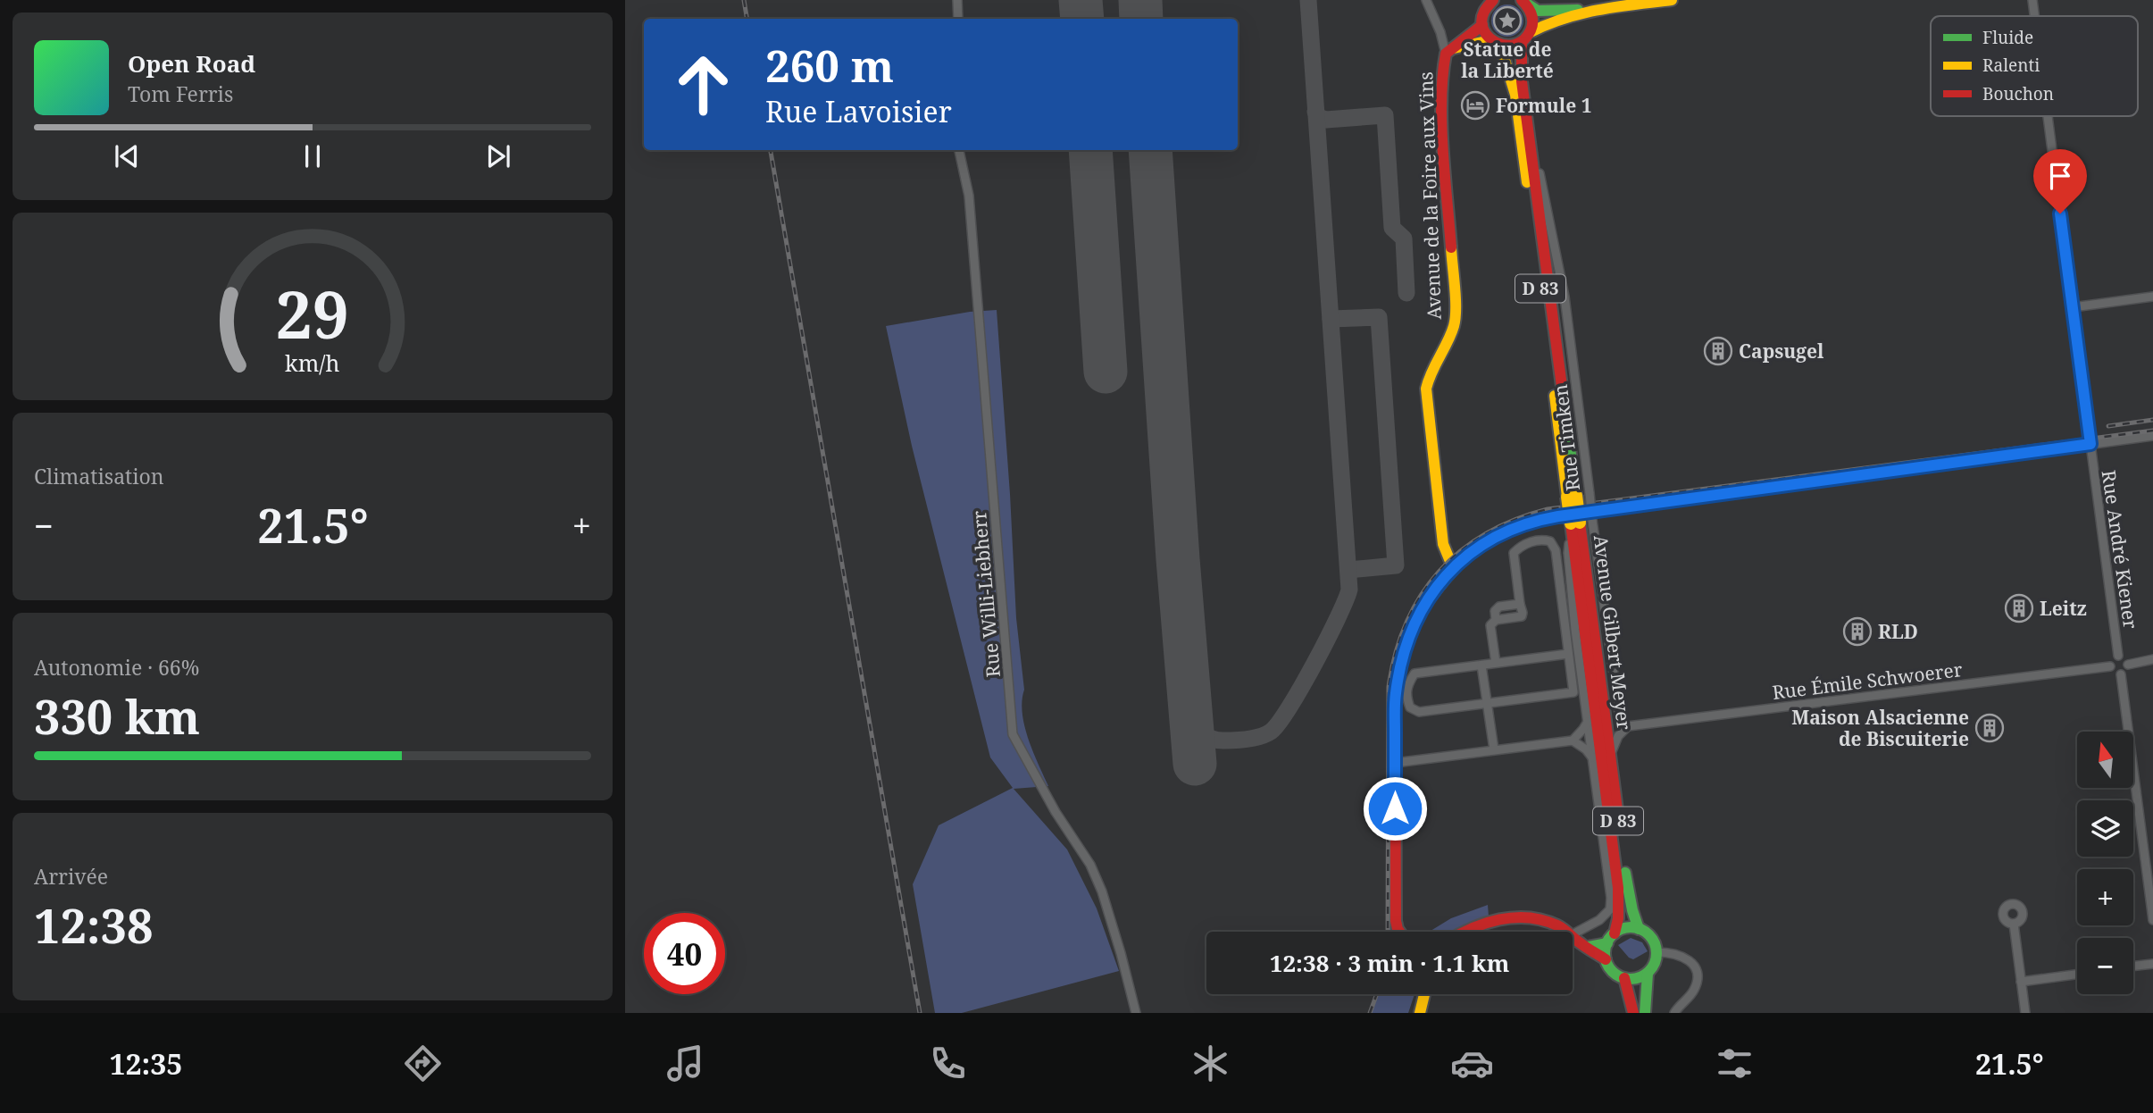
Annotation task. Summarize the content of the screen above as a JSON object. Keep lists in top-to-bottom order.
{
  "streets": {
    "main road": ["Avenue de la Foire aux Vins", "D 83", "Avenue Gilbert Meyer"],
    "street": [
      "Rue Timken",
      "Rue André Kiener",
      "Rue Willi-Liebherr",
      "Rue Émile Schwoerer"
    ]
  },
  "crossings": [
    ["Avenue de la Foire aux Vins", "Avenue Gilbert Meyer"],
    ["Rue Timken", "Avenue Gilbert Meyer"],
    ["Rue Timken", "Rue Émile Schwoerer"],
    ["Rue André Kiener", "Rue Émile Schwoerer"]
  ],
  "places": {
    "place": ["Statue de la Liberté"],
    "hotel": ["Formule 1"],
    "building": [
      "Capsugel",
      "Leitz",
      "RLD",
      "Maison Alsacienne de Biscuiterie"
    ]
  },
  "legend": ["Fluide", "Ralenti", "Bouchon"],
  "north": "top",
  "page": {
    "turn": ["260 m", "Rue Lavoisier"],
    "song": ["Open Road", "Tom Ferris"],
    "tile": [
      "Climatisation",
      ["Autonomie · 66%", "330 km"],
      ["Arrivée", "12:38"]
    ],
    "heat": ["−", "21.5°", "+"],
    "map_buttons": ["+", "−"],
    "limit": "40",
    "trip": "12:38 · 3 min · 1.1 km",
    "tabs": ["12:35", "21.5°"],
    "gauge": ["29", "km/h"]
  }
}
